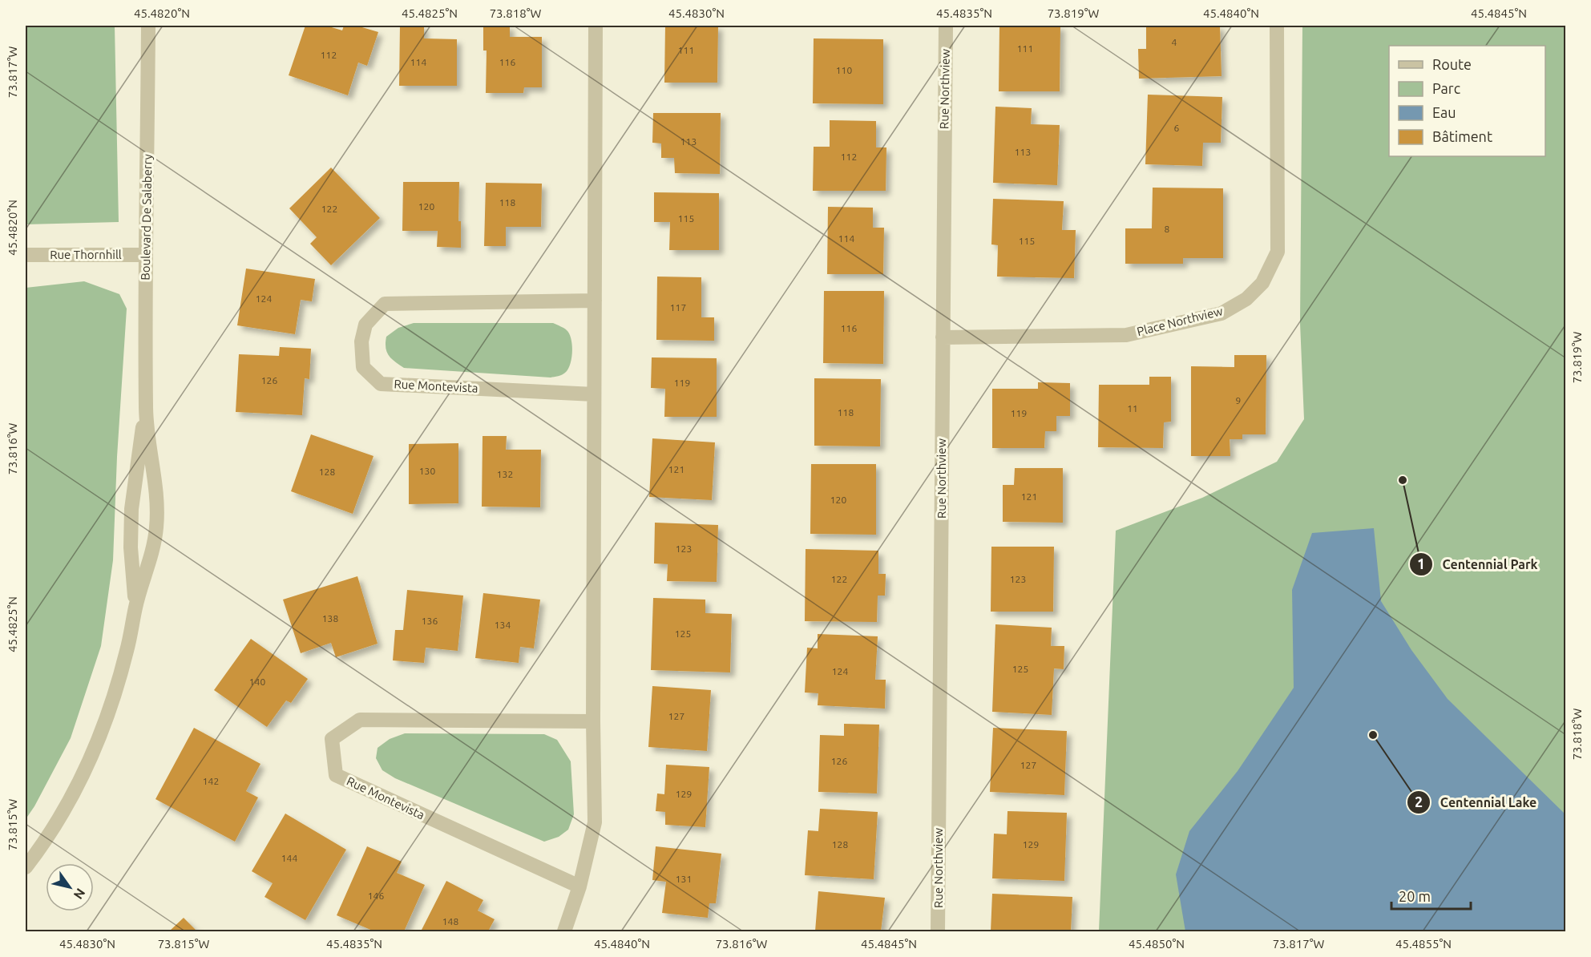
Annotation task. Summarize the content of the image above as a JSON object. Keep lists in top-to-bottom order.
{
  "streets": {
    "street": [
      "Rue Northview",
      "Boulevard De Salaberry",
      "Rue Thornhill",
      "Place Northview",
      "Rue Montevista"
    ]
  },
  "crossings": [
    ["Rue Northview", "Place Northview"],
    ["Boulevard De Salaberry", "Rue Thornhill"]
  ],
  "places": ["Centennial Park", "Centennial Lake"],
  "house_numbers": [
    "4",
    "111",
    "111",
    "112",
    "114",
    "116",
    "110",
    "6",
    "113",
    "113",
    "112",
    "118",
    "120",
    "122",
    "115",
    "8",
    "114",
    "115",
    "124",
    "117",
    "116",
    "126",
    "119",
    "9",
    "11",
    "118",
    "119",
    "121",
    "130",
    "128",
    "132",
    "121",
    "120",
    "123",
    "122",
    "123",
    "138",
    "136",
    "134",
    "125",
    "125",
    "124",
    "140",
    "127",
    "126",
    "127",
    "142",
    "129",
    "128",
    "129",
    "144",
    "131",
    "146",
    "148"
  ],
  "legend": [
    "Route",
    "Parc",
    "Eau",
    "Bâtiment"
  ],
  "scale_bar": "20 m",
  "north": "bottom right",
  "coordinates": [
    "45.4820°N",
    "45.4825°N",
    "73.818°W",
    "45.4830°N",
    "45.4835°N",
    "73.819°W",
    "45.4840°N",
    "45.4845°N",
    "73.817°W",
    "73.816°W",
    "73.815°W",
    "45.4850°N",
    "45.4855°N"
  ]
}
